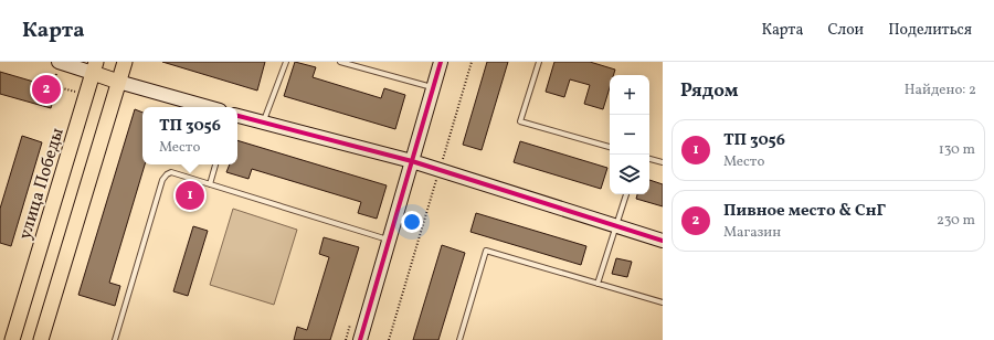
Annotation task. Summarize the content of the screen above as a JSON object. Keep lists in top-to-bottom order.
{
  "streets": {
    "main road": ["улица Победы"]
  },
  "page": {
    "header": "Карта",
    "nav": ["Карта", "Слои", "Поделиться"],
    "heading": ["Рядом", "Найдено: 2"],
    "pins": ["2", "1"],
    "map_buttons": ["+", "−"],
    "popup": ["ТП 3056", "Место"],
    "list": [
      {
        "mark": "1",
        "name": "ТП 3056",
        "note": "Место",
        "value": "130 m"
      },
      {
        "mark": "2",
        "name": "Пивное место & СнГ",
        "note": "Магазин",
        "value": "230 m"
      }
    ]
  }
}
